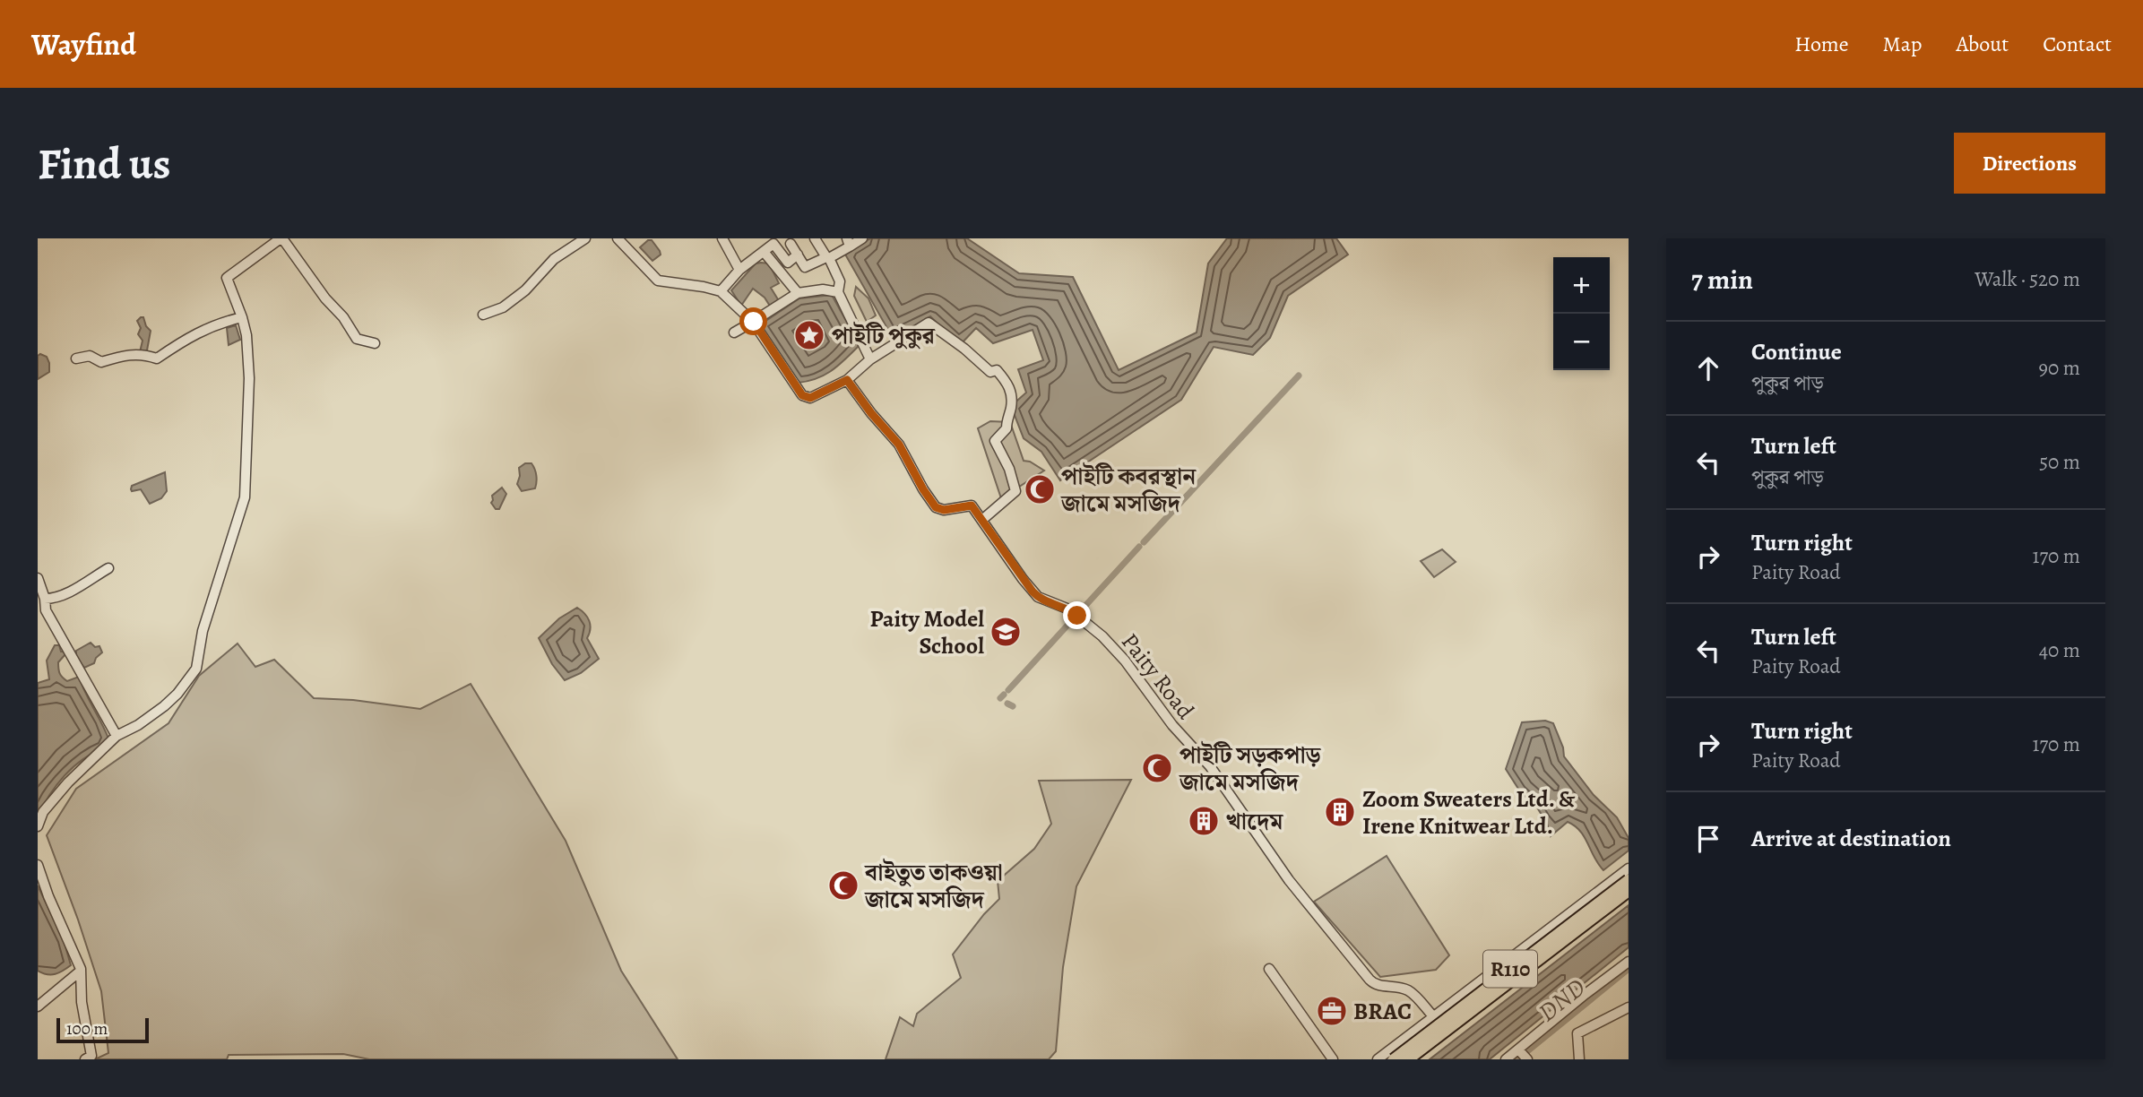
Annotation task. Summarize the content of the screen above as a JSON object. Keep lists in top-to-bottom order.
{
  "streets": {
    "main road": ["R110"],
    "street": ["Paity Road"]
  },
  "water": ["DND"],
  "places": {
    "place": ["পাইটি পুকুর"],
    "mosque": ["পাইটি কবরস্থান জামে মসজিদ", "পাইটি সড়কপাড় জামে মসজিদ", "বাইতুত তাকওয়া জামে মসজিদ"],
    "school or university": ["Paity Model School"],
    "building": ["Zoom Sweaters Ltd. & Irene Knitwear Ltd.", "খাদেম"],
    "office": ["BRAC"]
  },
  "scale_bar": "100 m",
  "page": {
    "header": "Wayfind",
    "nav": [
      "Home",
      "Map",
      "About",
      "Contact"
    ],
    "buttons": "Directions",
    "title": "Find us",
    "heading": ["7 min", "Walk · 520 m"],
    "map_buttons": ["+", "−"],
    "list": [
      ["Continue", "পুকুর পাড়", "90 m"],
      ["Turn left", "পুকুর পাড়", "50 m"],
      ["Turn right", "Paity Road", "170 m"],
      ["Turn left", "Paity Road", "40 m"],
      ["Turn right", "Paity Road", "170 m"],
      "Arrive at destination"
    ],
    "scale": "100 m"
  }
}
